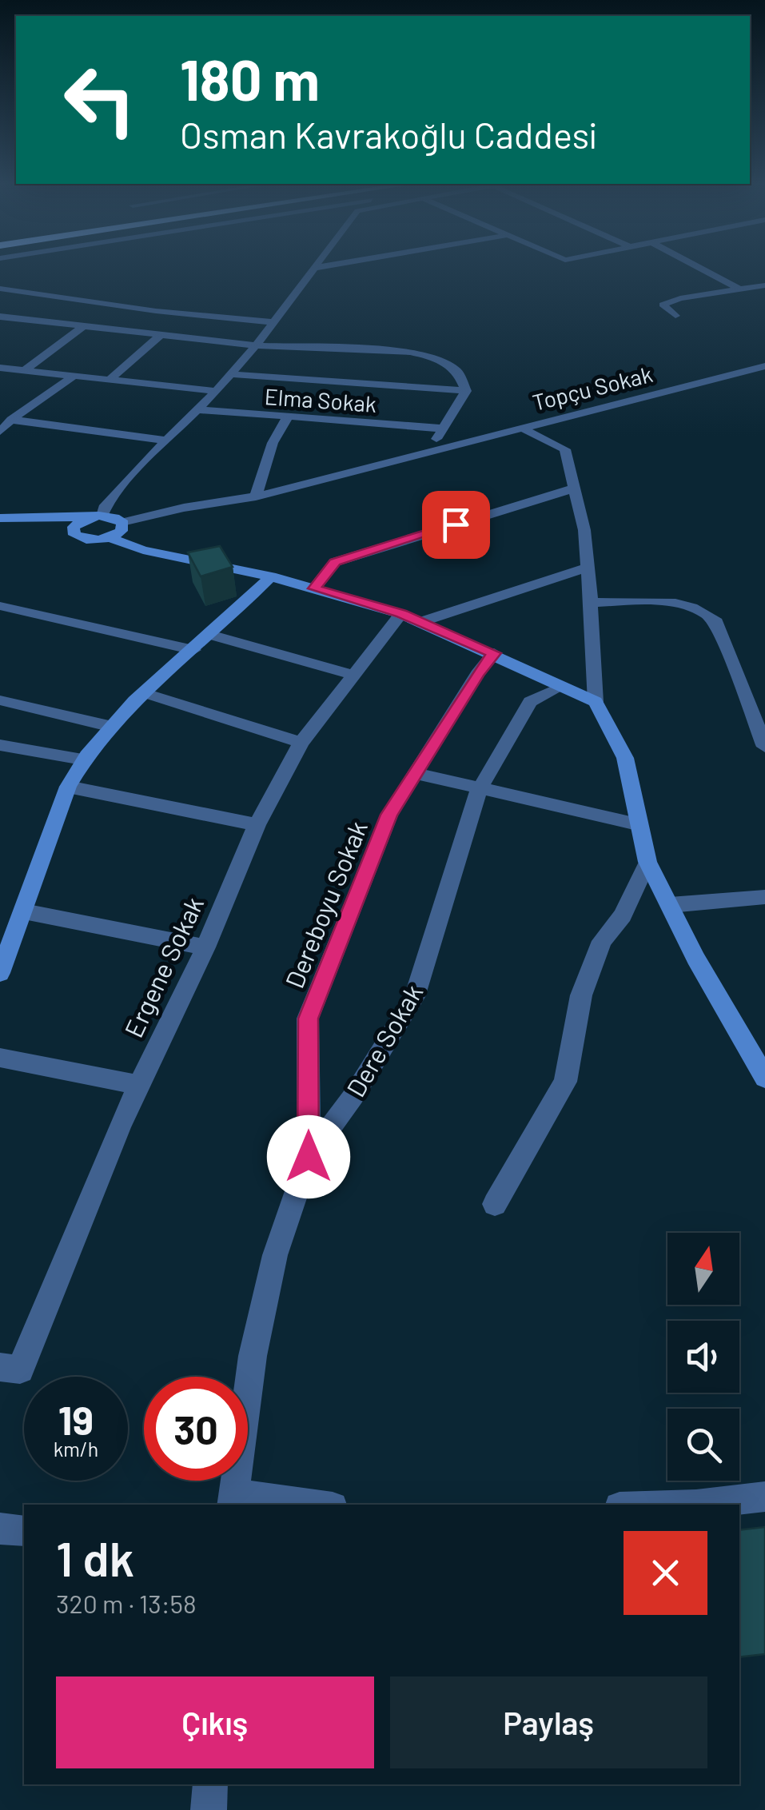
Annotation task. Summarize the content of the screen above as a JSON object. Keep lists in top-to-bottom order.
{
  "streets": {
    "street": [
      "Topçu Sokak",
      "Elma Sokak",
      "Dereboyu Sokak",
      "Ergene Sokak",
      "Dere Sokak"
    ]
  },
  "crossings": [
    ["Dereboyu Sokak", "Dere Sokak"]
  ],
  "north": "top",
  "page": {
    "turn": ["180 m", "Osman Kavrakoğlu Caddesi"],
    "speed": "19 km/h",
    "limit": "30",
    "heading": ["1 dk", "320 m · 13:58"],
    "buttons": ["Çıkış", "Paylaş"]
  }
}
